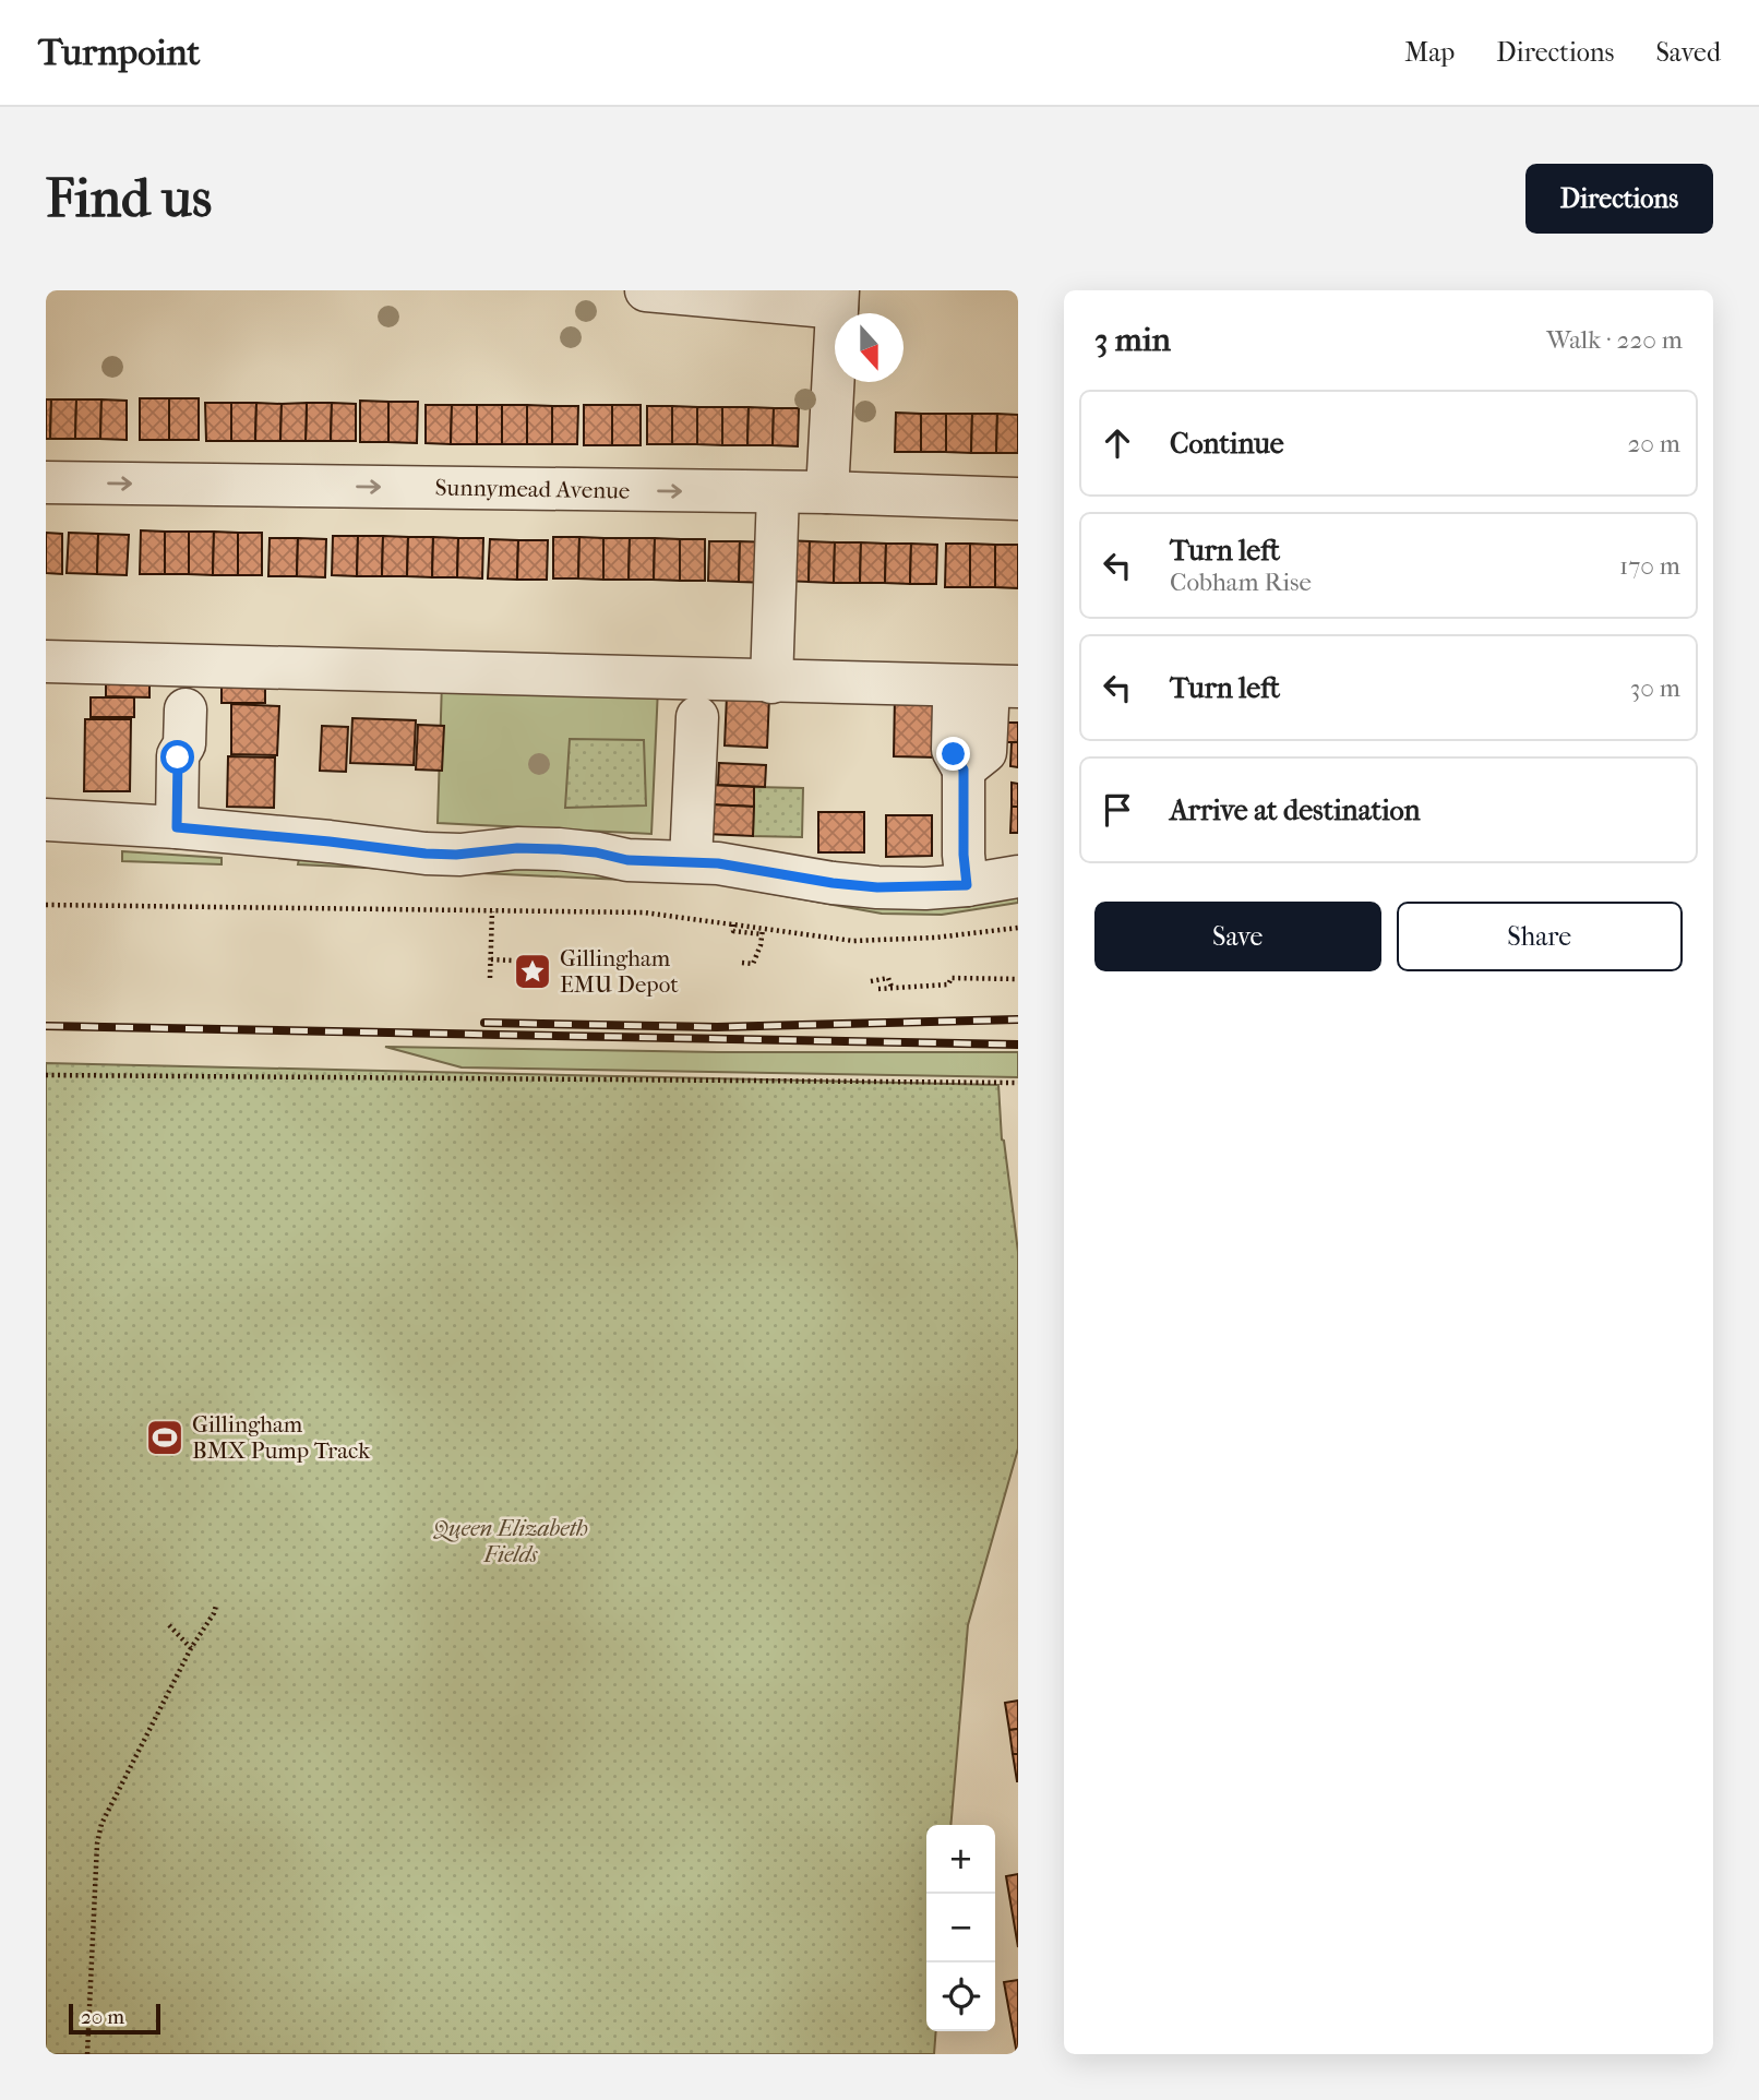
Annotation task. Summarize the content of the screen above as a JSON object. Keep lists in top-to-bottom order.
{
  "streets": {
    "street": ["Sunnymead Avenue"]
  },
  "parks": ["Queen Elizabeth Fields"],
  "places": {
    "place": ["Gillingham EMU Depot"],
    "sports": ["Gillingham BMX Pump Track"]
  },
  "scale_bar": "20 m",
  "north": "bottom",
  "page": {
    "header": "Turnpoint",
    "nav": ["Map", "Directions", "Saved"],
    "buttons": [
      "Directions",
      ["Save", "Share"]
    ],
    "title": "Find us",
    "heading": ["3 min", "Walk · 220 m"],
    "list": [
      ["Continue", "20 m"],
      ["Turn left", "Cobham Rise", "170 m"],
      ["Turn left", "30 m"],
      "Arrive at destination"
    ],
    "map_buttons": ["+", "−"],
    "scale": "20 m"
  }
}
